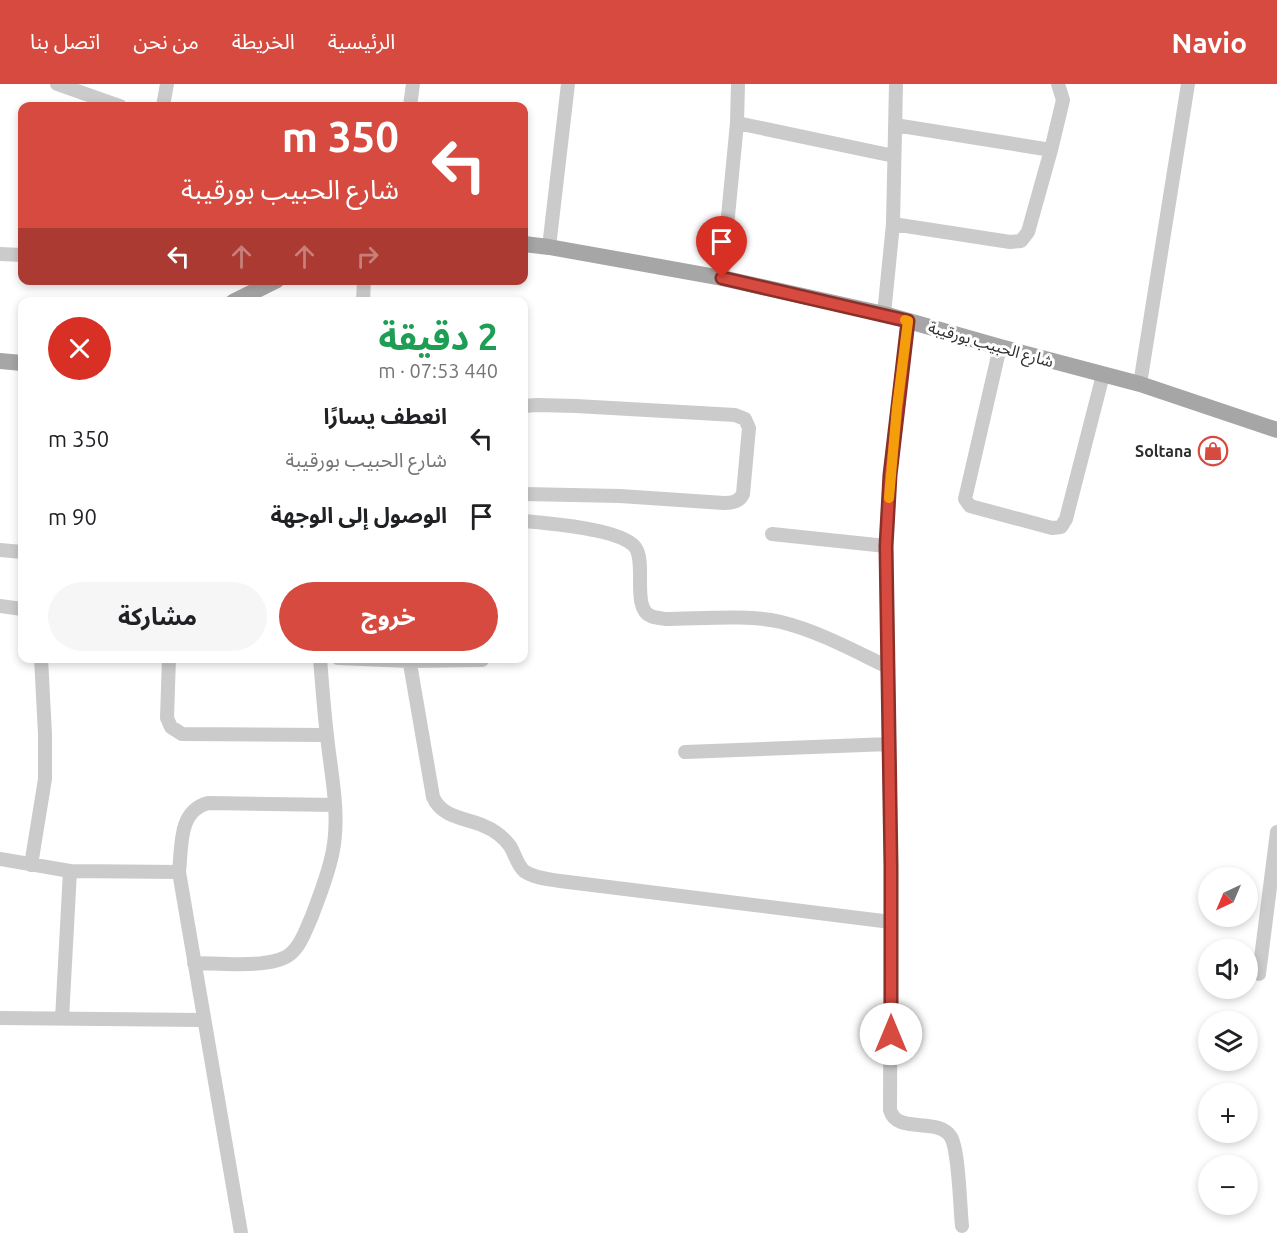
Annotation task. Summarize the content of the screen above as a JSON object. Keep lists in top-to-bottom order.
{
  "streets": {
    "main road": ["شارع الحبيب بورقيبة"]
  },
  "places": {
    "shop": ["Soltana"]
  },
  "north": "bottom left",
  "page": {
    "header": "Navio",
    "nav": [
      "الرئيسية",
      "الخريطة",
      "من نحن",
      "اتصل بنا"
    ],
    "turn": ["350 m", "شارع الحبيب بورقيبة"],
    "heading": ["2 دقيقة", "440 m · 07:53"],
    "list": [
      {
        "name": "انعطف يسارًا",
        "note": "شارع الحبيب بورقيبة",
        "value": "350 m"
      },
      {
        "name": "الوصول إلى الوجهة",
        "value": "90 m"
      }
    ],
    "buttons": ["خروج", "مشاركة"],
    "map_buttons": ["+", "−"]
  }
}
